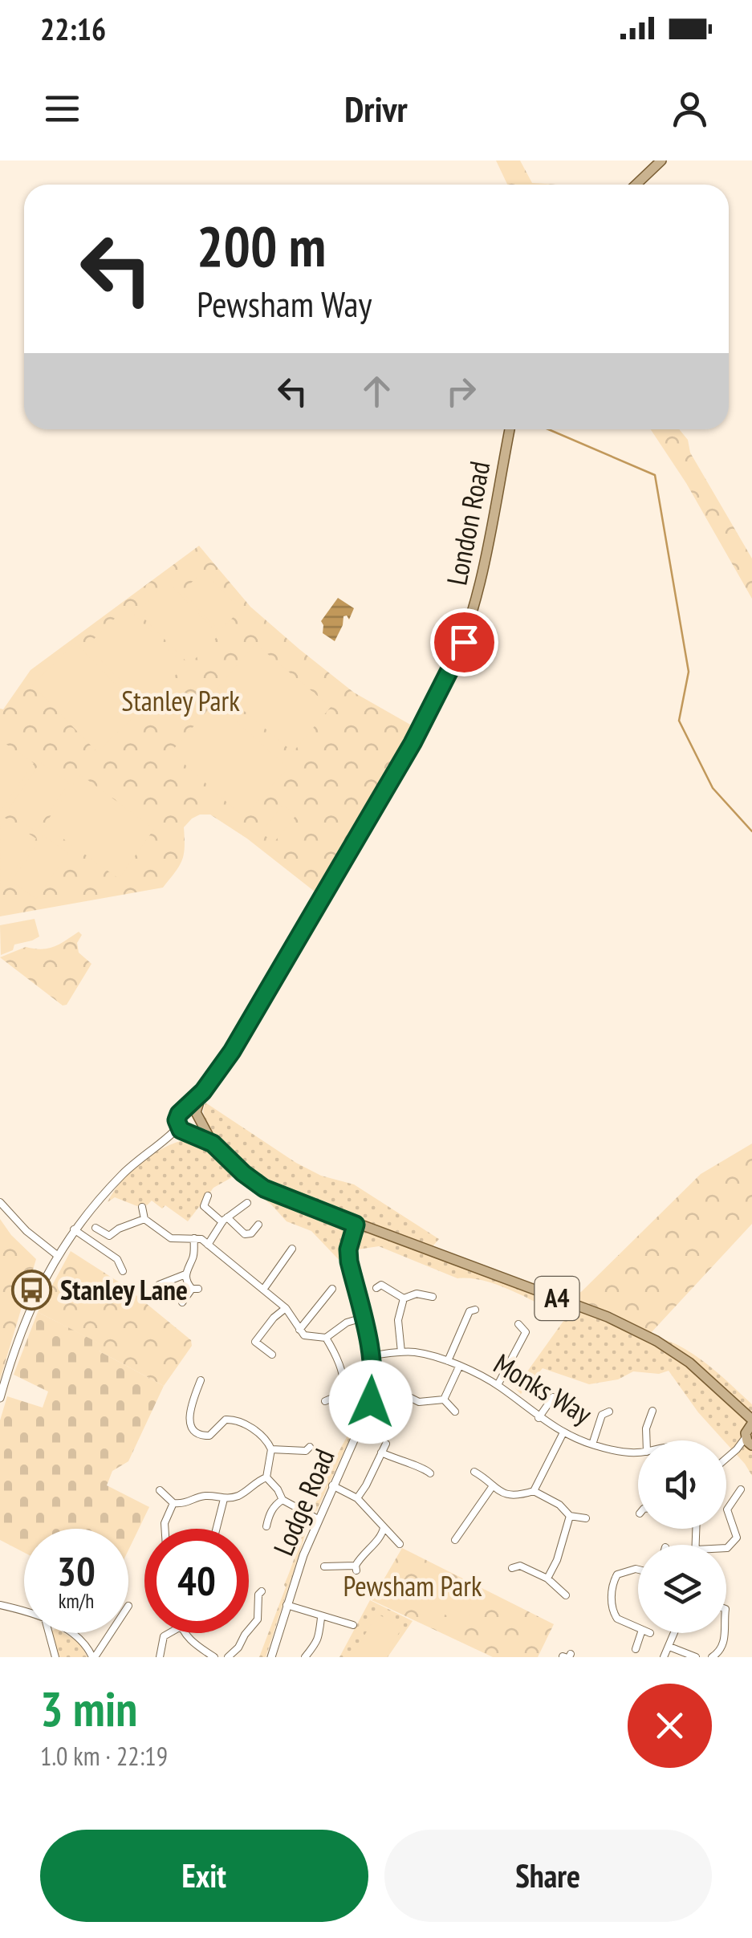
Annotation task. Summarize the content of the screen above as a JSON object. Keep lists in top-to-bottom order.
{
  "streets": {
    "main road": ["London Road", "A4"],
    "street": ["Monks Way", "Lodge Road"]
  },
  "crossings": [
    ["London Road", "A4"],
    ["A4", "Lodge Road"],
    ["Monks Way", "Lodge Road"]
  ],
  "parks": ["Stanley Park", "Pewsham Park"],
  "places": {
    "bus stop": ["Stanley Lane"]
  },
  "page": {
    "status": "22:16",
    "header": "Drivr",
    "turn": ["200 m", "Pewsham Way"],
    "speed": "30 km/h",
    "limit": "40",
    "heading": ["3 min", "1.0 km · 22:19"],
    "buttons": ["Exit", "Share"]
  }
}
